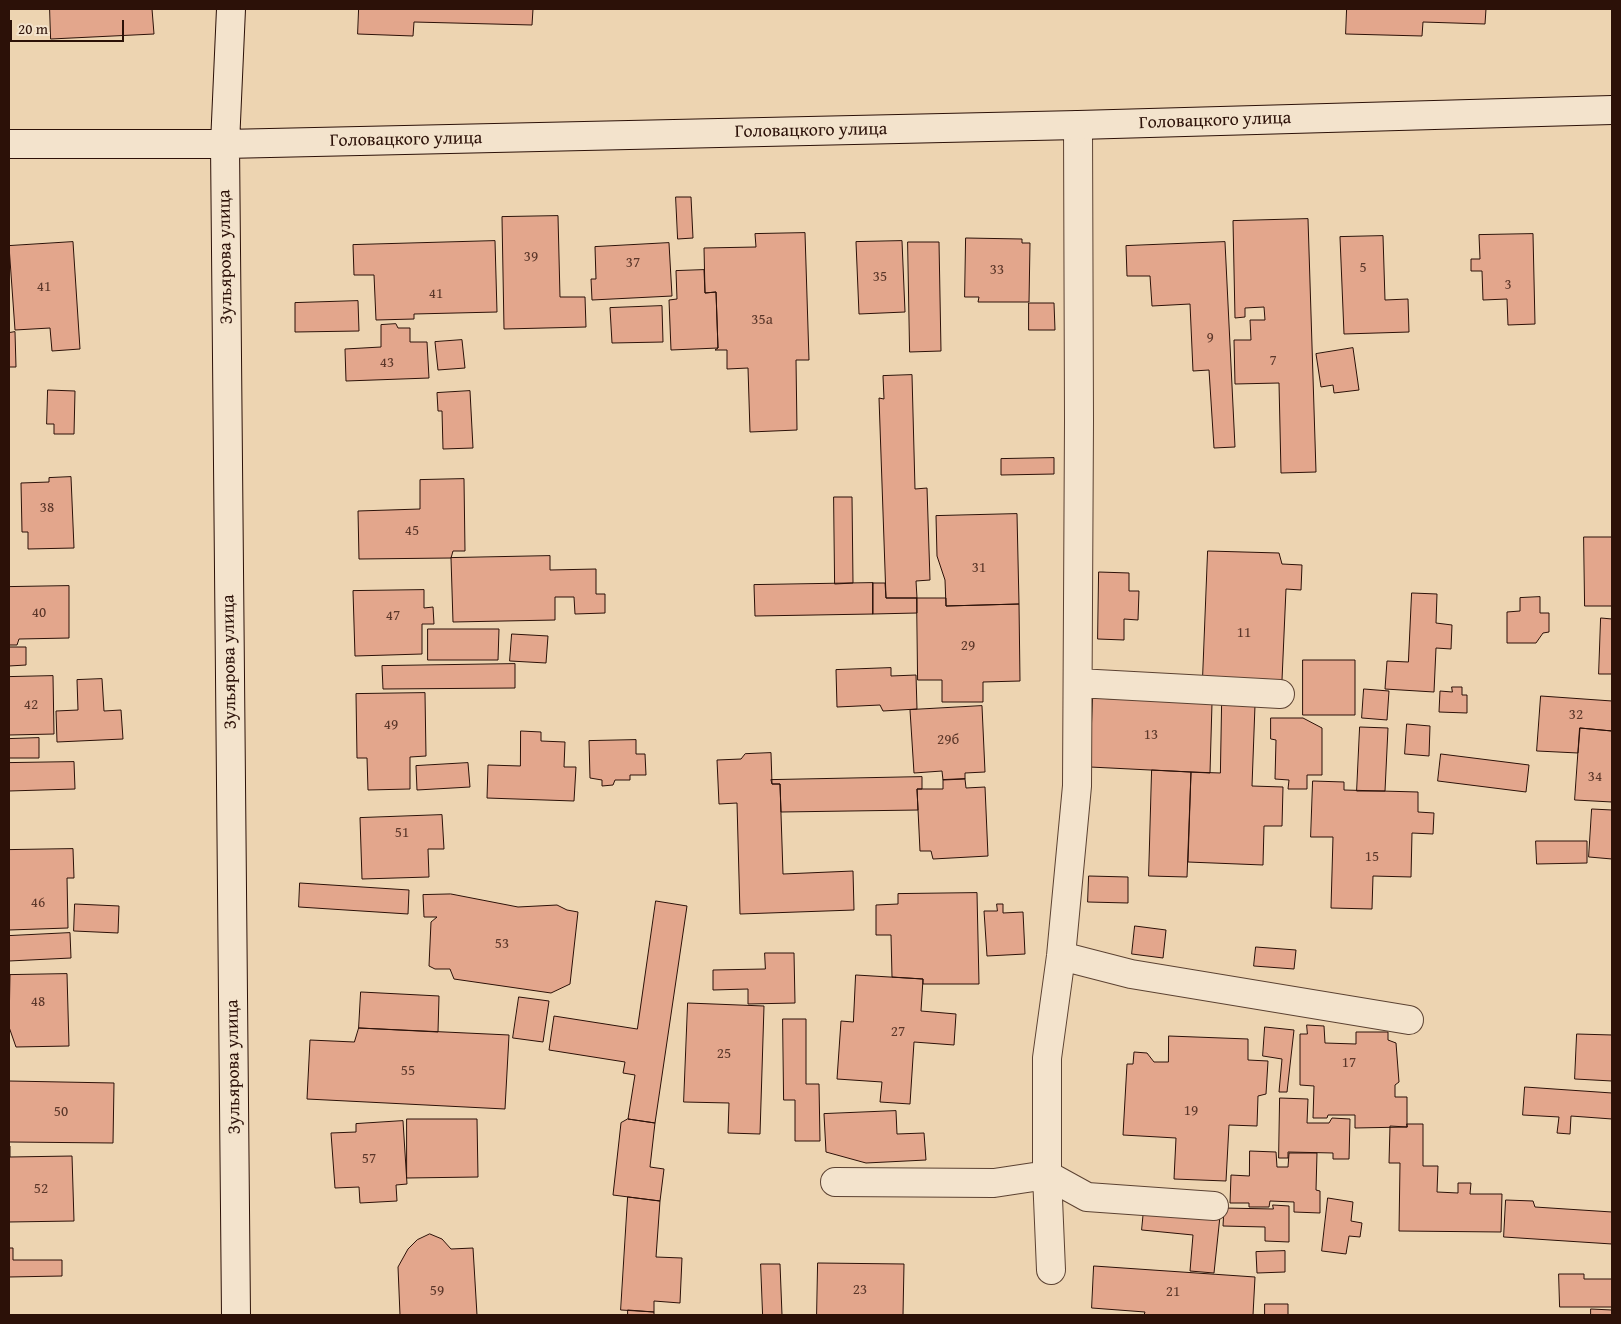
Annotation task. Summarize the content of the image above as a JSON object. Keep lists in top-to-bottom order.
{
  "streets": {
    "street": ["Головацкого улица", "Зульярова улица"]
  },
  "crossings": [
    ["Головацкого улица", "Зульярова улица"]
  ],
  "house_numbers": [
    "39",
    "37",
    "5",
    "33",
    "35",
    "3",
    "41",
    "41",
    "35а",
    "9",
    "7",
    "43",
    "38",
    "45",
    "31",
    "40",
    "47",
    "11",
    "29",
    "42",
    "32",
    "49",
    "13",
    "29б",
    "34",
    "51",
    "15",
    "46",
    "53",
    "48",
    "27",
    "25",
    "17",
    "55",
    "19",
    "50",
    "57",
    "52",
    "23",
    "59",
    "21"
  ],
  "scale_bar": "20 m"
}
